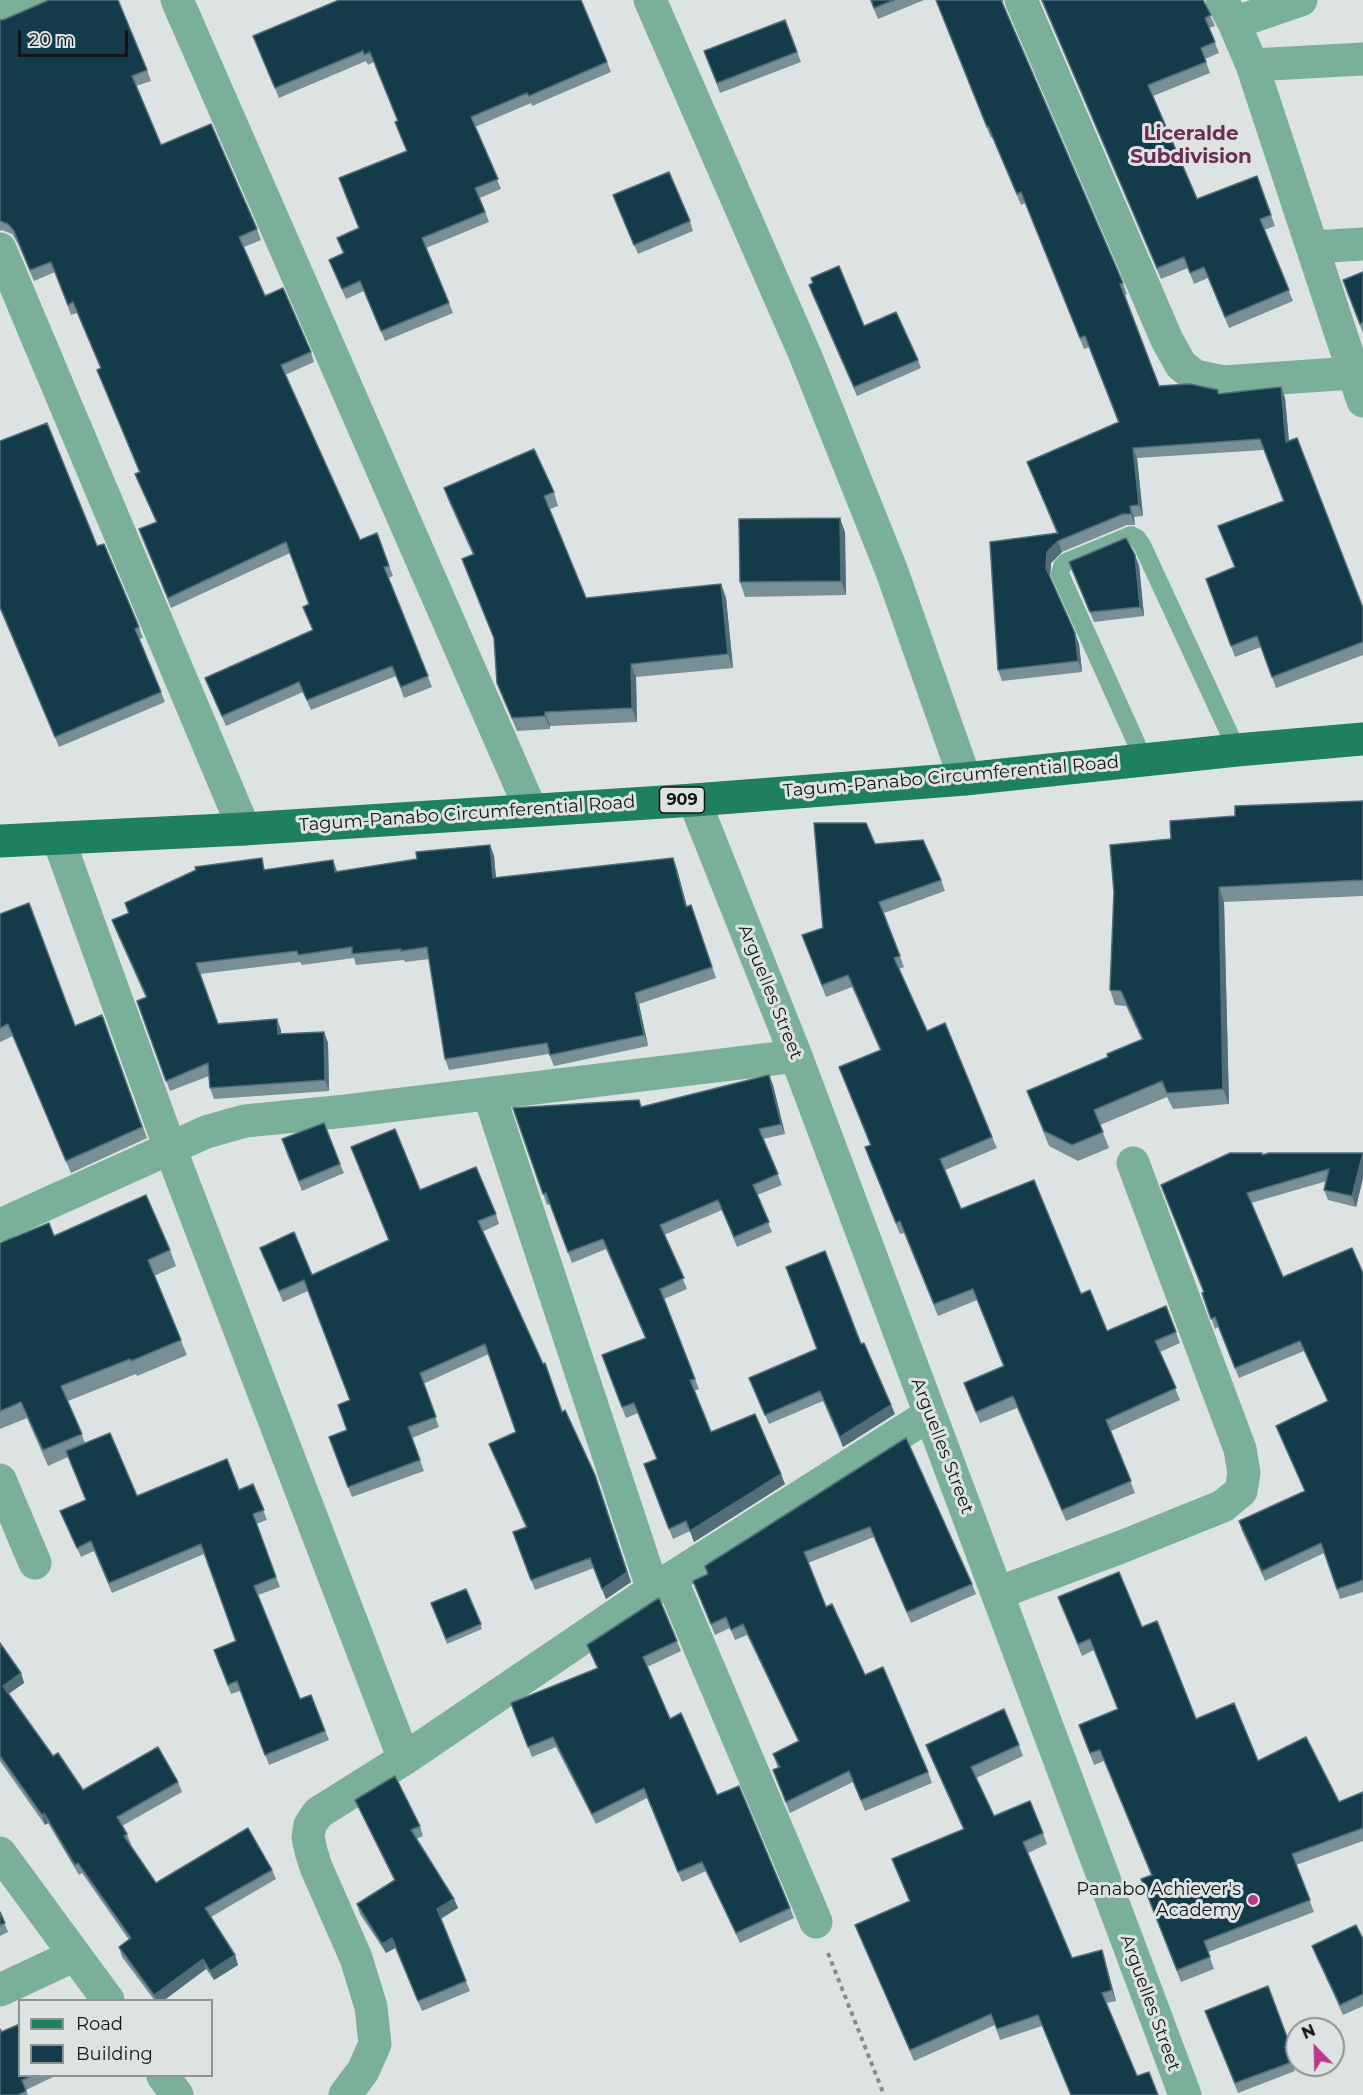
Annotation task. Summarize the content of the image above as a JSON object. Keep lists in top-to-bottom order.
{
  "streets": {
    "main road": ["Tagum-Panabo Circumferential Road", "909"],
    "street": ["Arguelles Street"]
  },
  "crossings": [
    ["Tagum-Panabo Circumferential Road", "Arguelles Street"]
  ],
  "districts": ["Liceralde Subdivision"],
  "places": ["Panabo Achiever's Academy"],
  "legend": ["Road", "Building"],
  "scale_bar": "20 m",
  "north": "top left"
}
